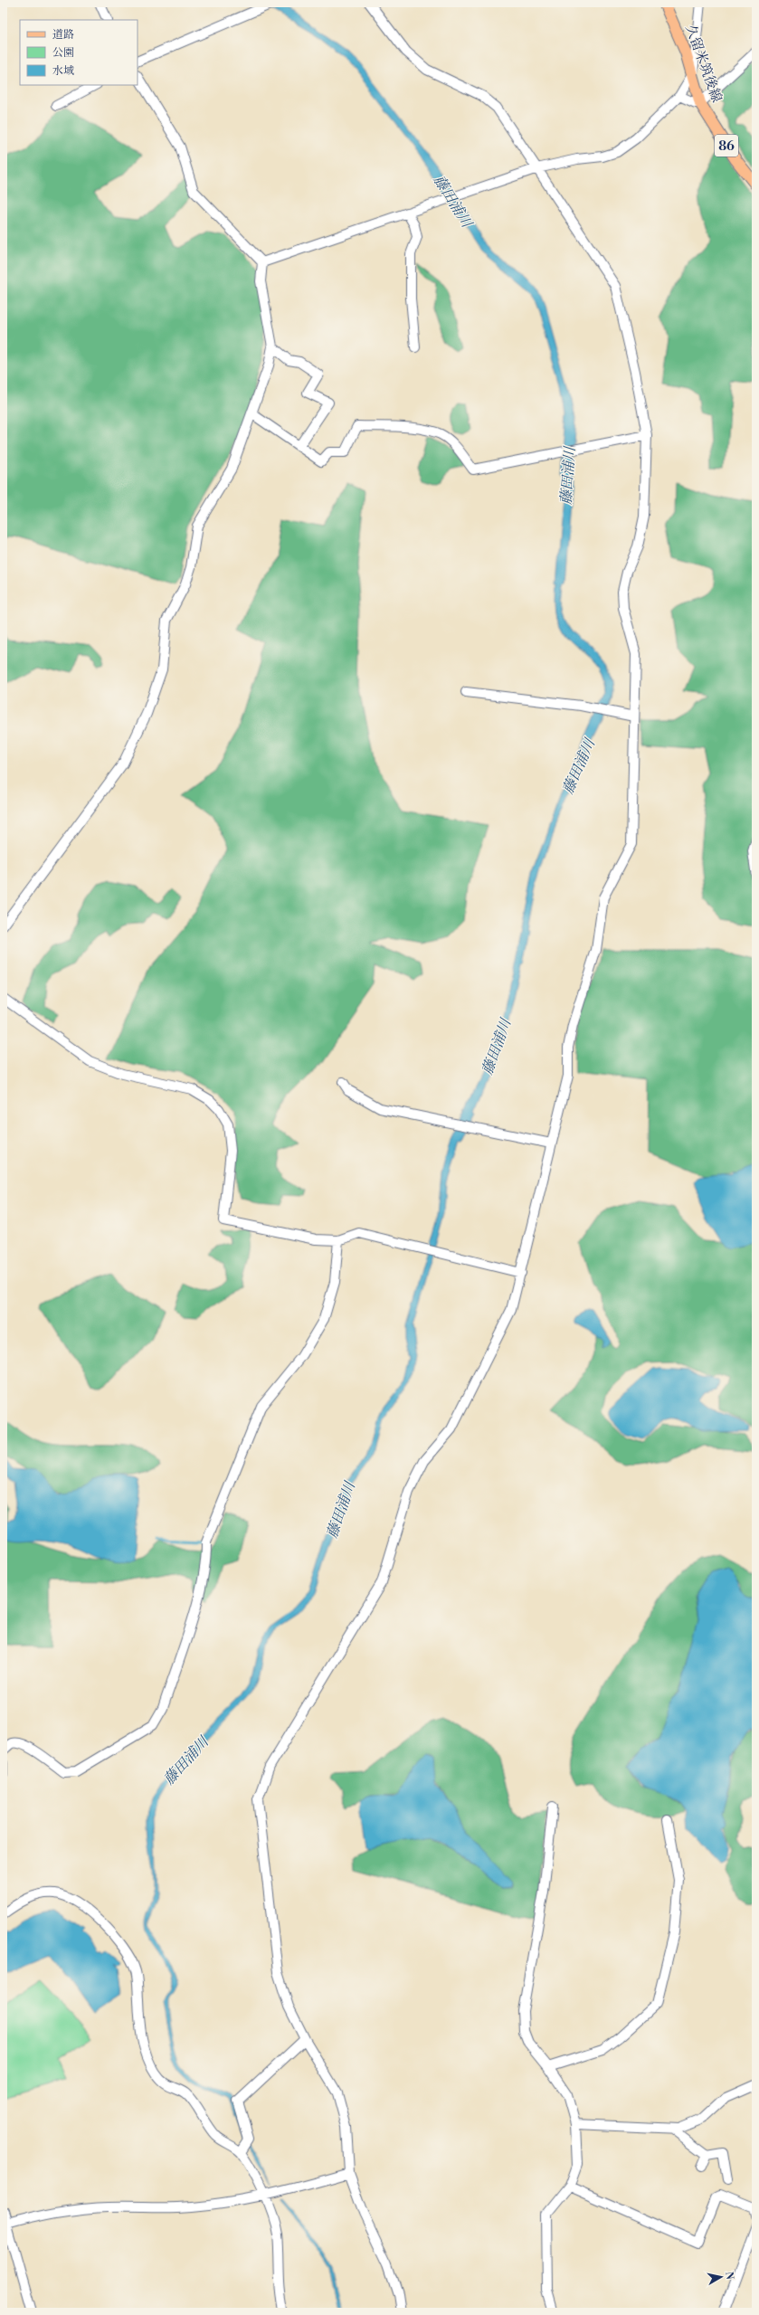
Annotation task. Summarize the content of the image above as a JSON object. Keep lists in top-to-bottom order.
{
  "streets": {
    "main road": ["久留米筑後線", "86"]
  },
  "water": ["藤田浦川"],
  "legend": ["道路", "公園", "水域"],
  "north": "right"
}
